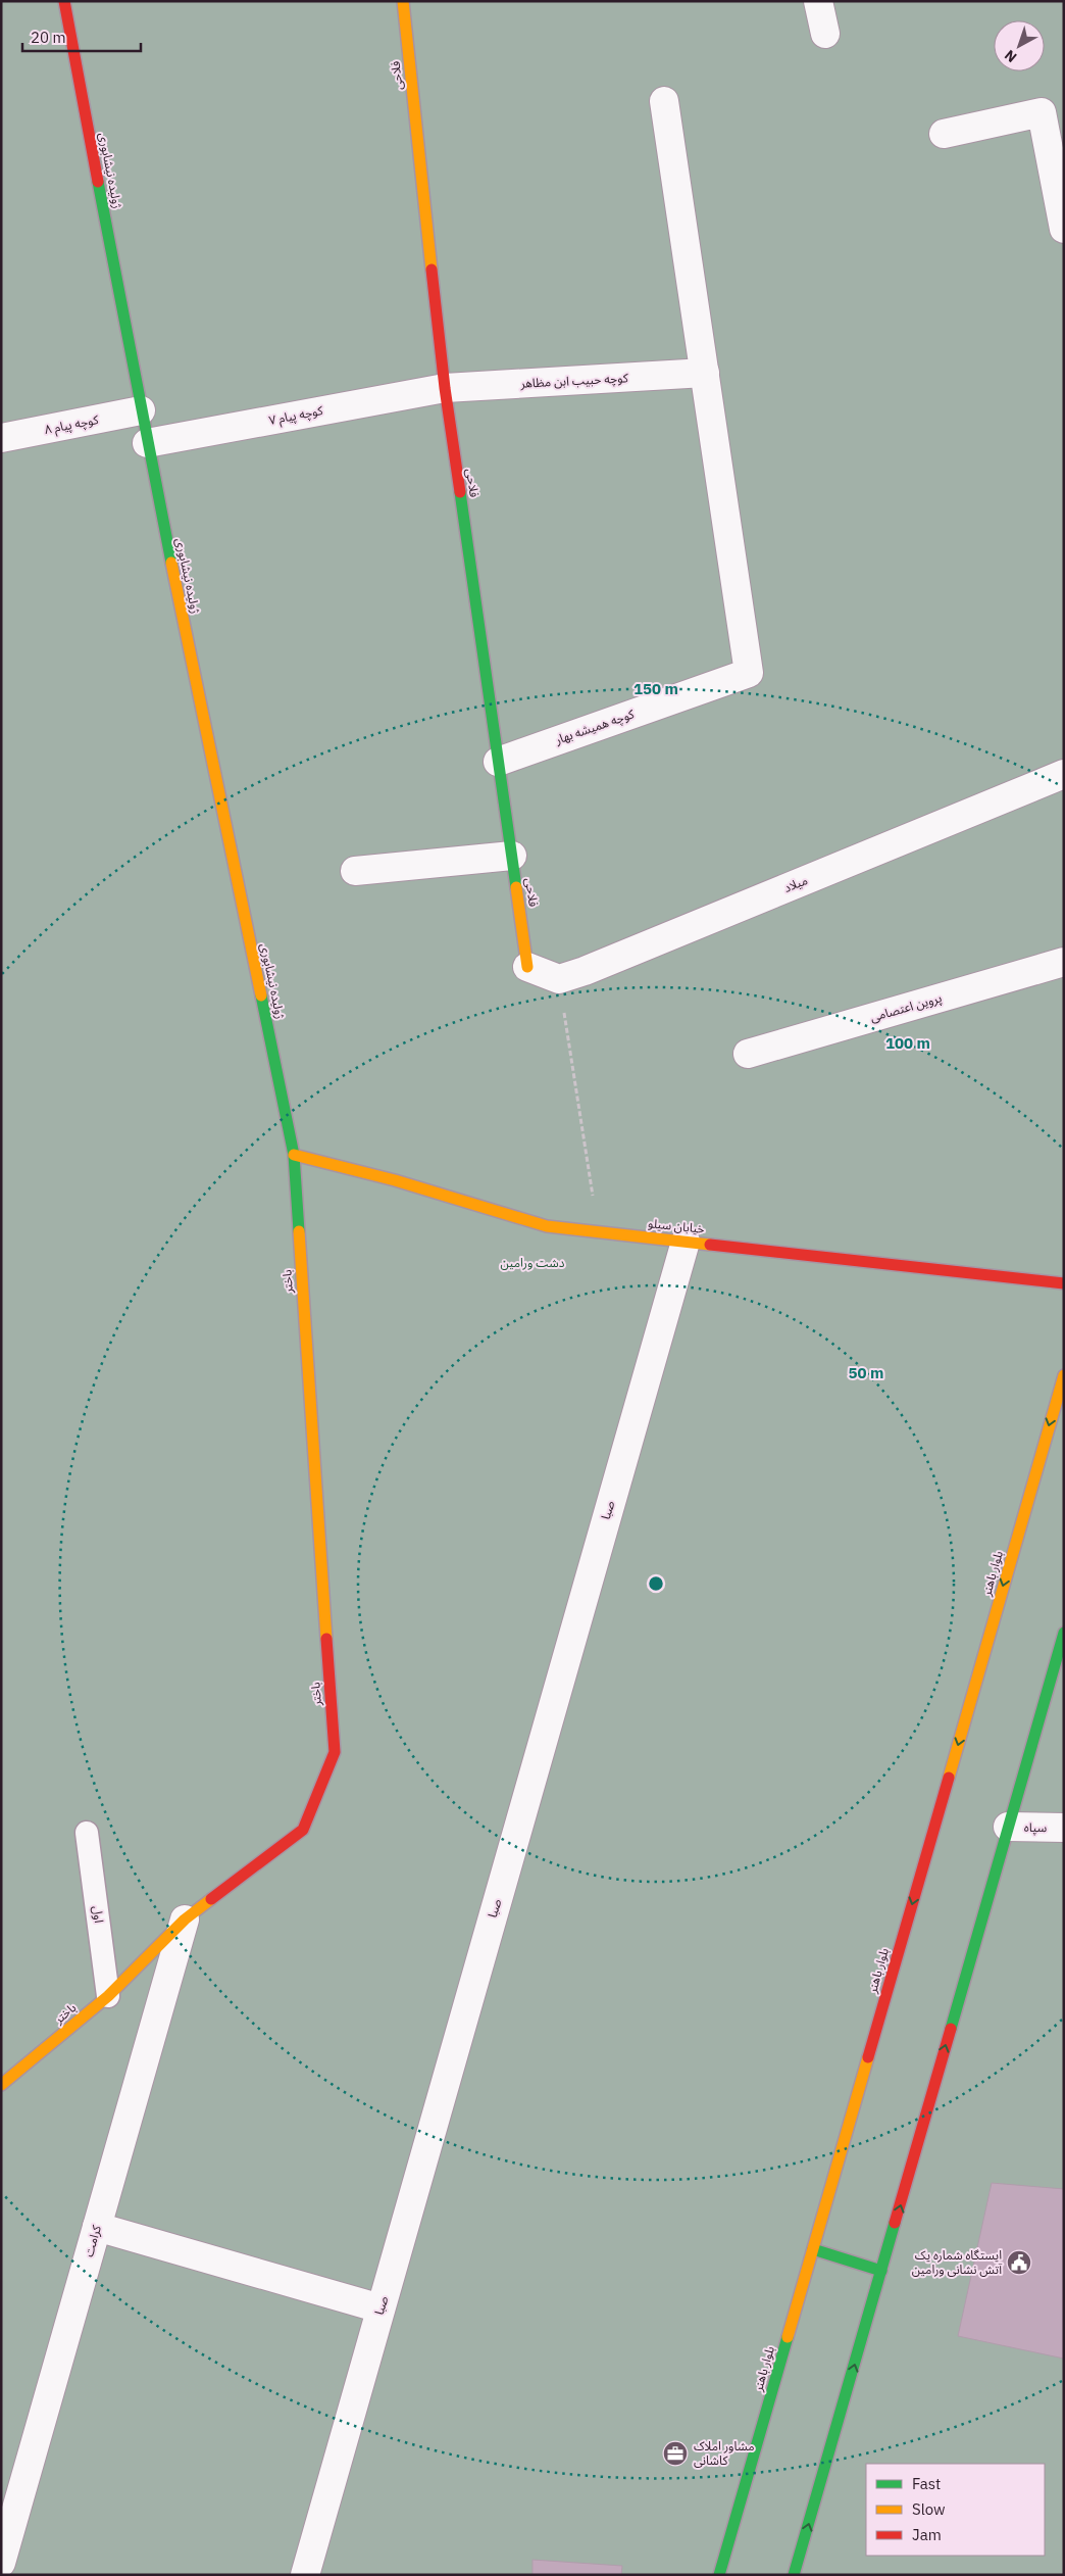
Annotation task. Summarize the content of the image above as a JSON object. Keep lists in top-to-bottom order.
{
  "streets": {
    "main road": [
      "فلاحی",
      "ژولیده نیشابوری",
      "خیابان سیلو",
      "باختر",
      "بلوار باهنر"
    ],
    "street": [
      "کوچه حبیب ابن مظاهر",
      "کوچه پیام ۷",
      "کوچه پیام ۸",
      "کوچه همیشه بهار",
      "میلاد",
      "پروین اعتصامی",
      "صبا",
      "سپاه",
      "کرامت"
    ],
    "lane": ["اول"]
  },
  "crossings": [
    ["فلاحی", "کوچه حبیب ابن مظاهر"],
    ["فلاحی", "کوچه پیام ۷"],
    ["فلاحی", "کوچه همیشه بهار"],
    ["ژولیده نیشابوری", "کوچه پیام ۷"],
    ["ژولیده نیشابوری", "کوچه پیام ۸"],
    ["ژولیده نیشابوری", "خیابان سیلو"],
    ["ژولیده نیشابوری", "باختر"],
    ["کوچه حبیب ابن مظاهر", "کوچه پیام ۷"],
    ["کوچه حبیب ابن مظاهر", "کوچه همیشه بهار"],
    ["خیابان سیلو", "باختر"],
    ["خیابان سیلو", "صبا"],
    ["باختر", "اول"],
    ["باختر", "کرامت"]
  ],
  "parks": ["دشت ورامین"],
  "places": {
    "public building": ["ایستگاه شماره یک آتش نشانی ورامین"],
    "office": ["مشاور املاک کاشانی"]
  },
  "legend": ["Fast", "Slow", "Jam"],
  "scale_bar": "20 m",
  "north": "bottom left",
  "rings": ["150 m", "100 m", "50 m"]
}
